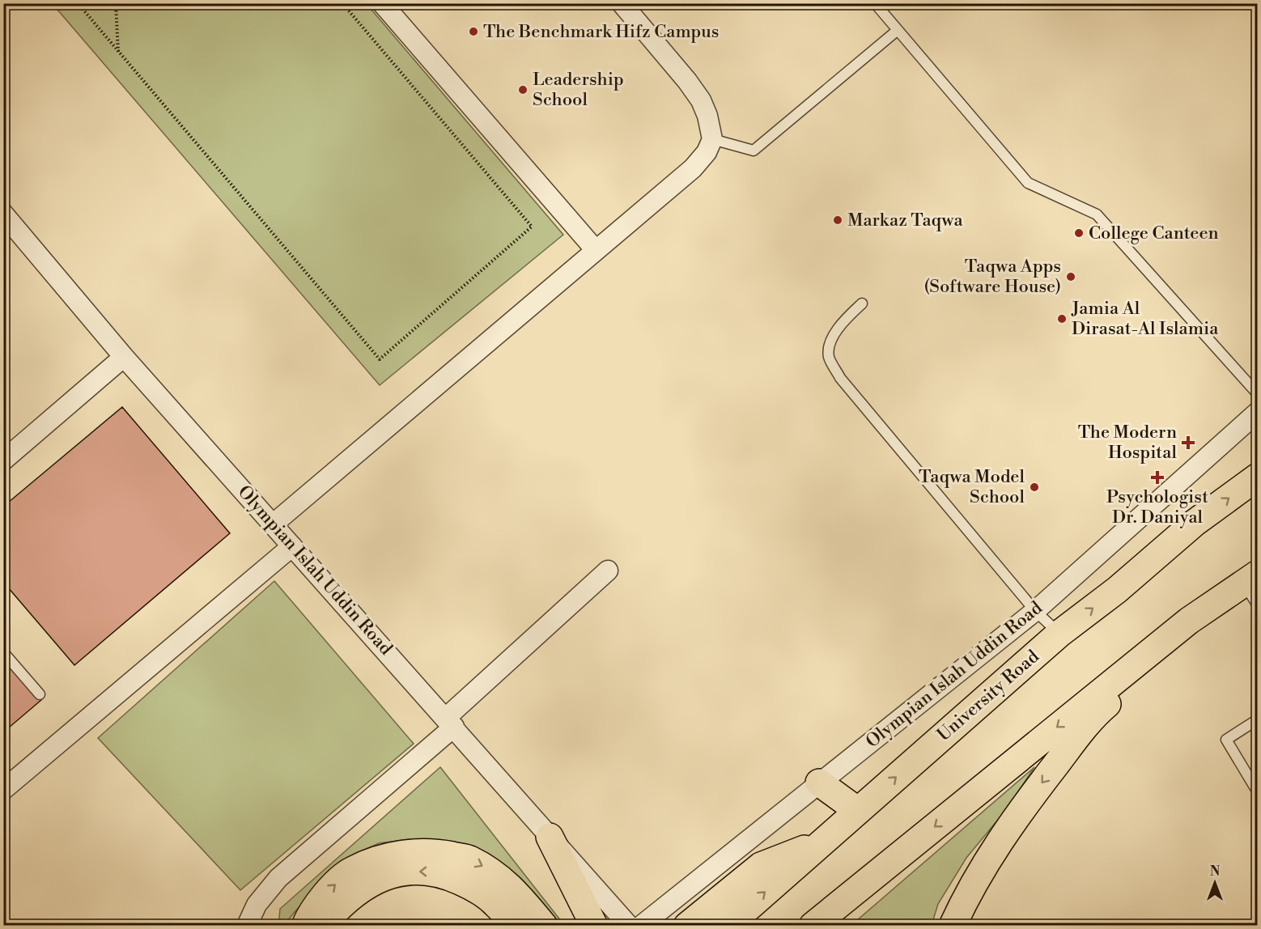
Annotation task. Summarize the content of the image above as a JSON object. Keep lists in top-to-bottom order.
{
  "streets": {
    "main road": ["University Road"],
    "street": ["Olympian Islah Uddin Road"]
  },
  "places": {
    "other": [
      "The Benchmark Hifz Campus",
      "Leadership School",
      "Markaz Taqwa",
      "College Canteen",
      "Taqwa Apps (Software House)",
      "Jamia Al Dirasat-Al Islamia",
      "Taqwa Model School"
    ],
    "health": ["The Modern Hospital", "Psychologist Dr. Daniyal"]
  },
  "north": "top"
}
